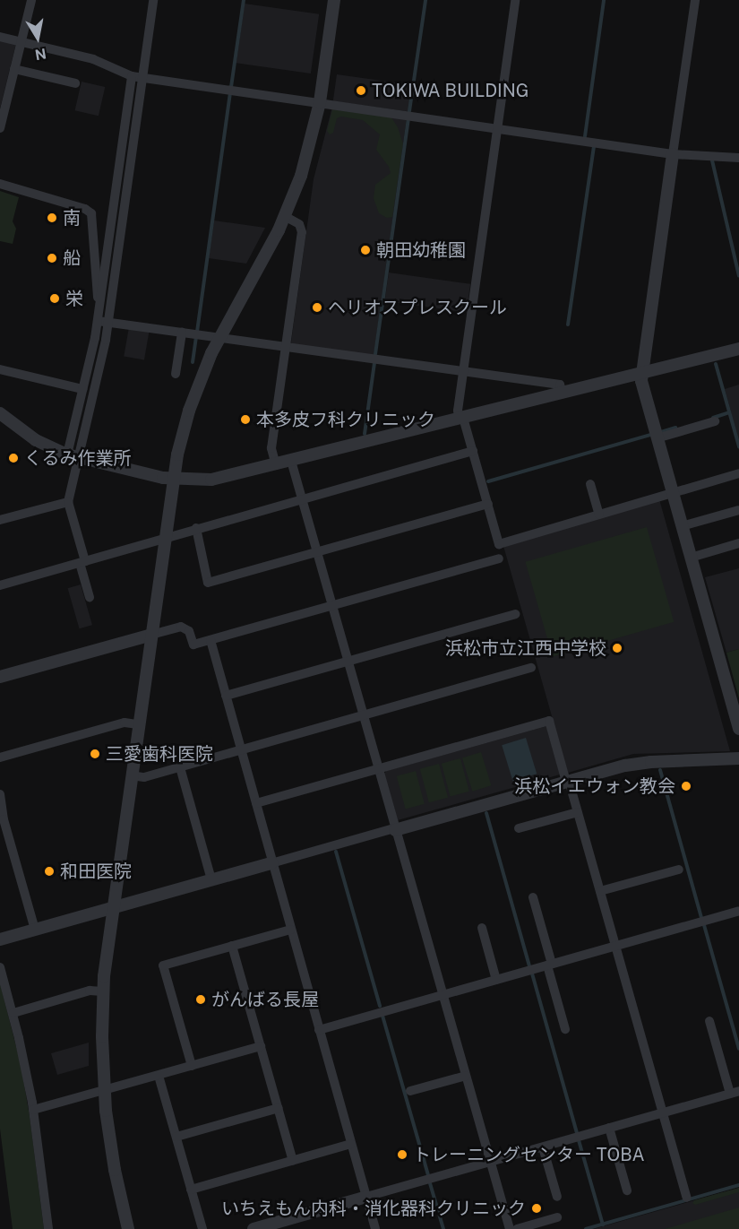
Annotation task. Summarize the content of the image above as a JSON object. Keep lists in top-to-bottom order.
{
  "places": [
    "TOKIWA BUILDING",
    "南",
    "朝田幼稚園",
    "船",
    "栄",
    "ヘリオスプレスクール",
    "本多皮フ科クリニック",
    "くるみ作業所",
    "浜松市立江西中学校",
    "三愛歯科医院",
    "浜松イエウォン教会",
    "和田医院",
    "がんばる長屋",
    "トレーニングセンター TOBA",
    "いちえもん内科・消化器科クリニック"
  ],
  "north": "bottom"
}
